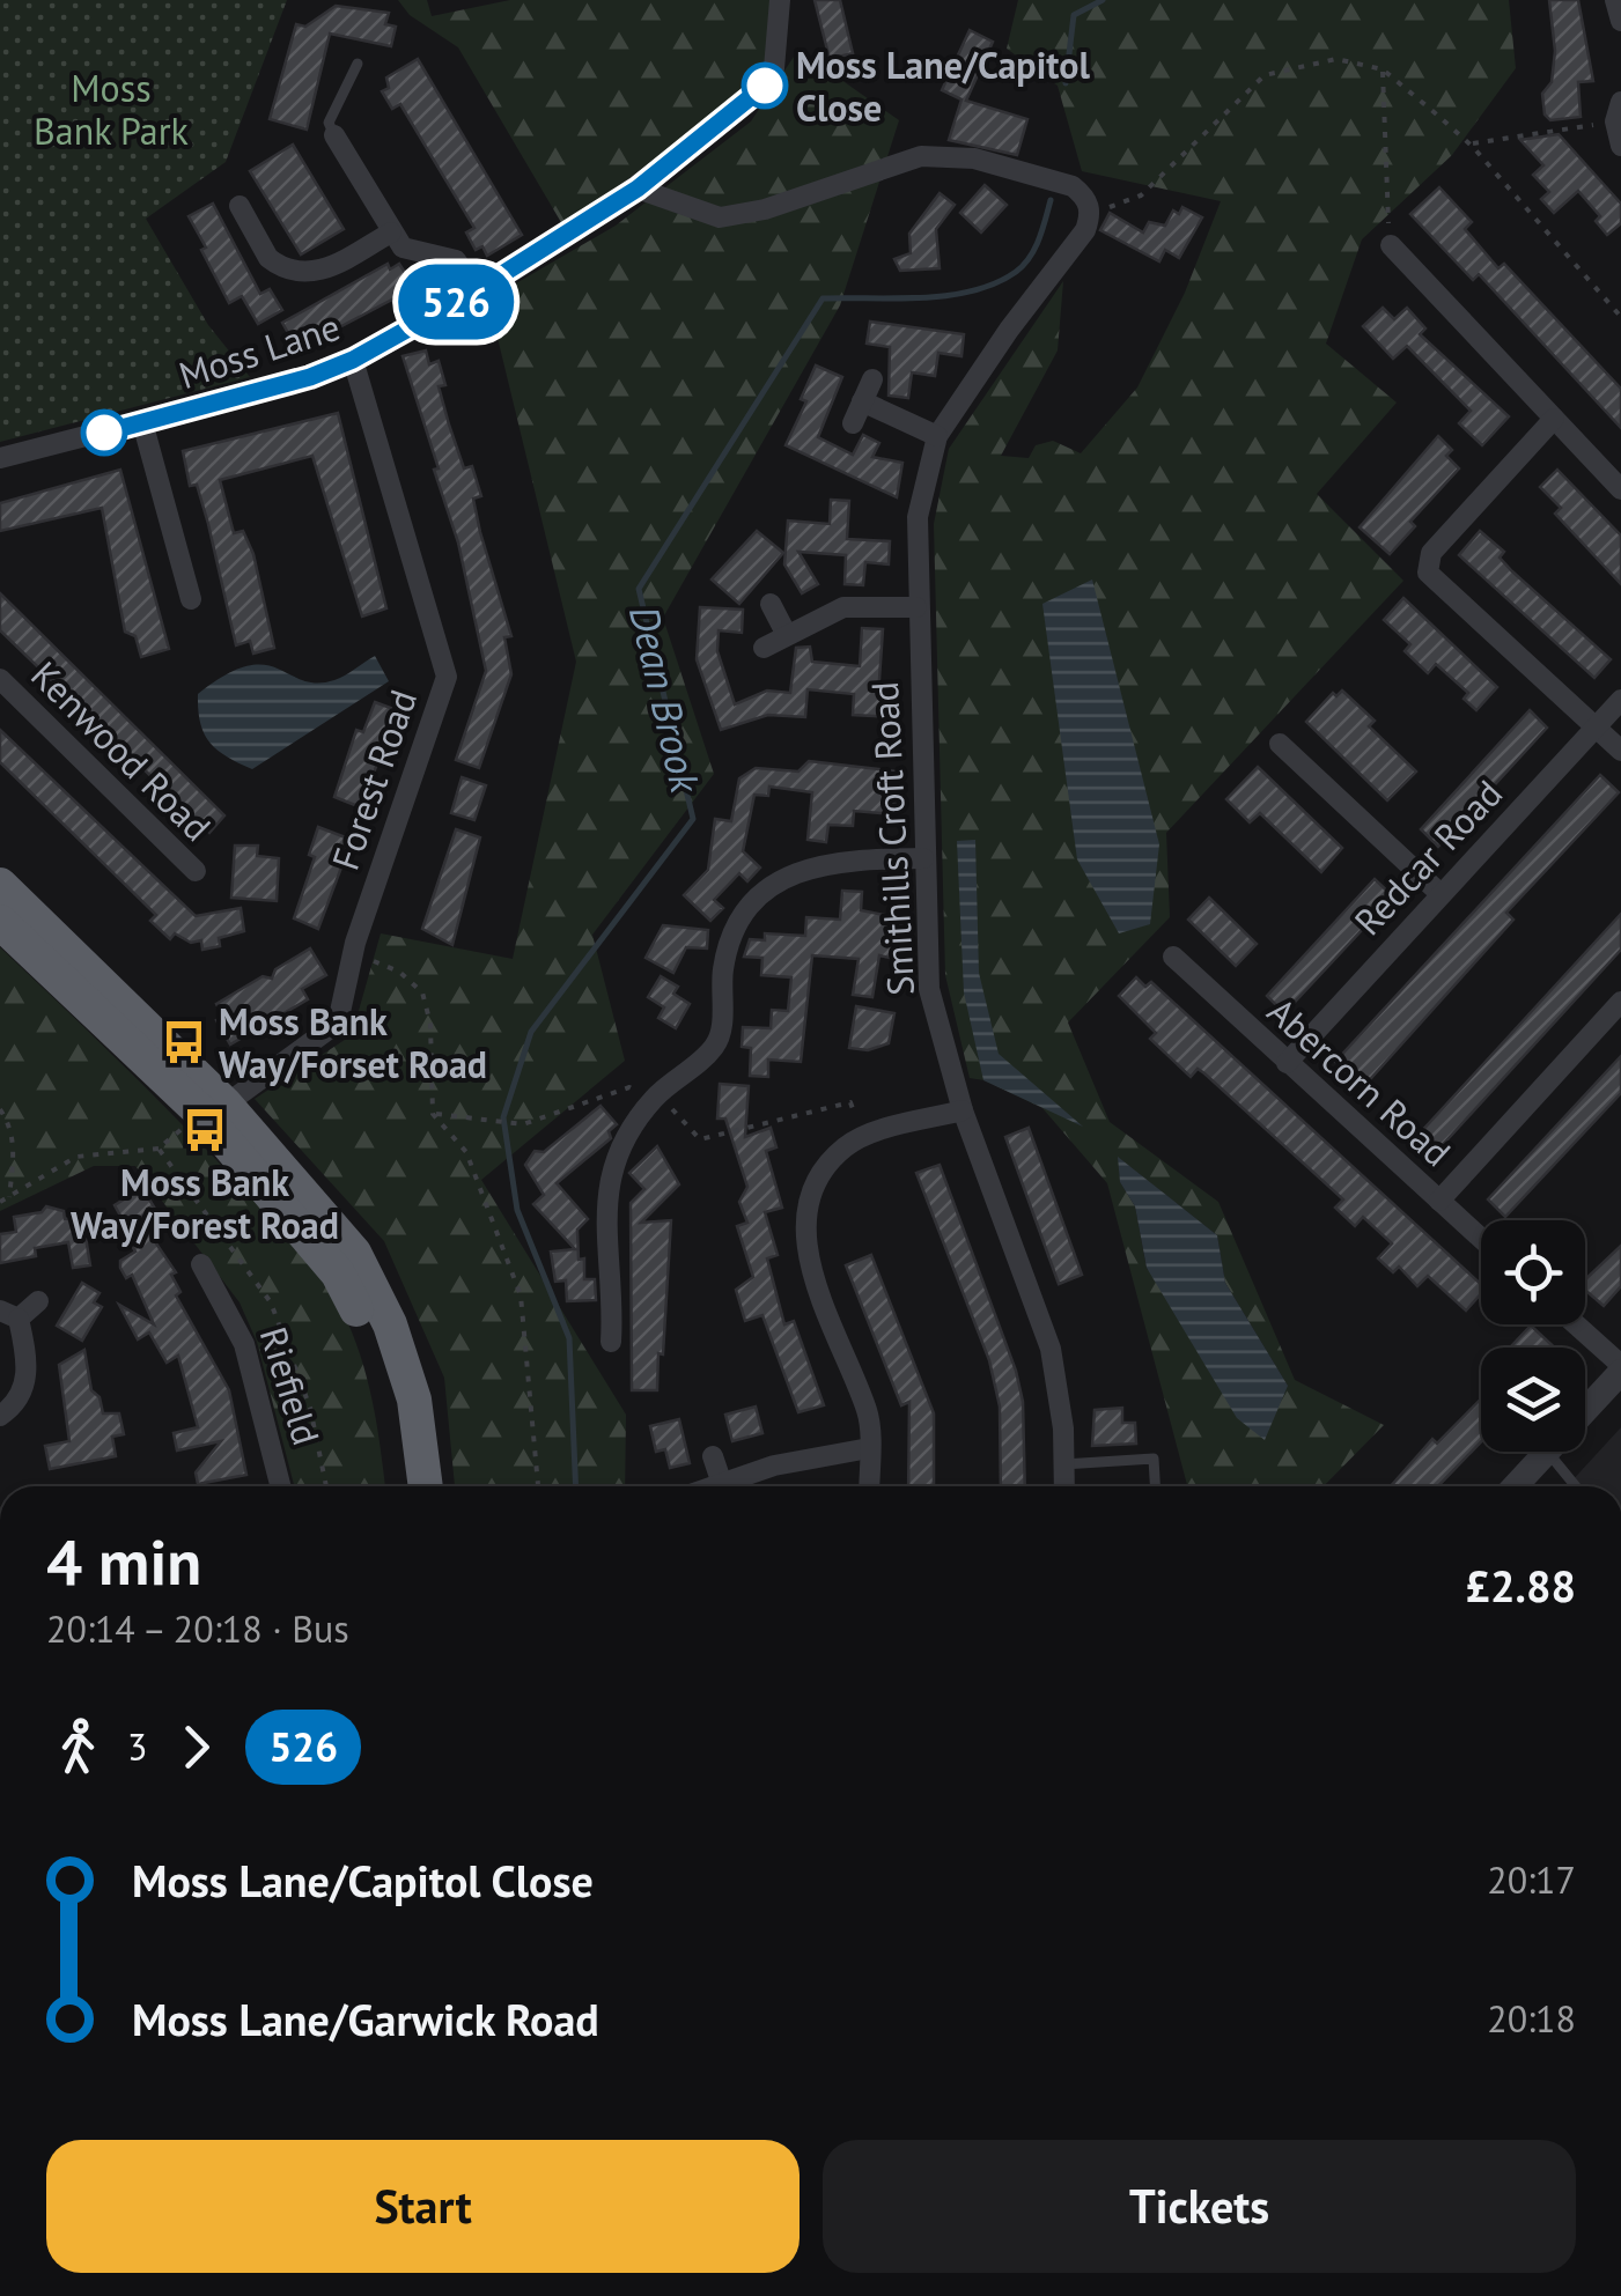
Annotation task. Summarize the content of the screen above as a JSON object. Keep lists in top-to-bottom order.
{
  "streets": {
    "street": [
      "Moss Lane",
      "Kenwood Road",
      "Forest Road",
      "Smithills Croft Road",
      "Redcar Road",
      "Abercorn Road",
      "Riefield"
    ]
  },
  "crossings": [
    ["Moss Lane", "Forest Road"],
    ["Redcar Road", "Abercorn Road"]
  ],
  "water": ["Dean Brook"],
  "parks": ["Moss Bank Park"],
  "places": {
    "other": ["Moss Lane/Capitol Close"],
    "bus stop": ["Moss Bank Way/Forset Road", "Moss Bank Way/Forest Road"]
  },
  "lines": ["bus line 526"],
  "page": {
    "on_map": "526",
    "heading": ["4 min", "20:14 – 20:18 · Bus", "£2.88"],
    "legs": ["3", "526"],
    "list": [
      {
        "name": "Moss Lane/Capitol Close",
        "value": "20:17"
      },
      {
        "name": "Moss Lane/Garwick Road",
        "value": "20:18"
      }
    ],
    "buttons": ["Start", "Tickets"]
  }
}
